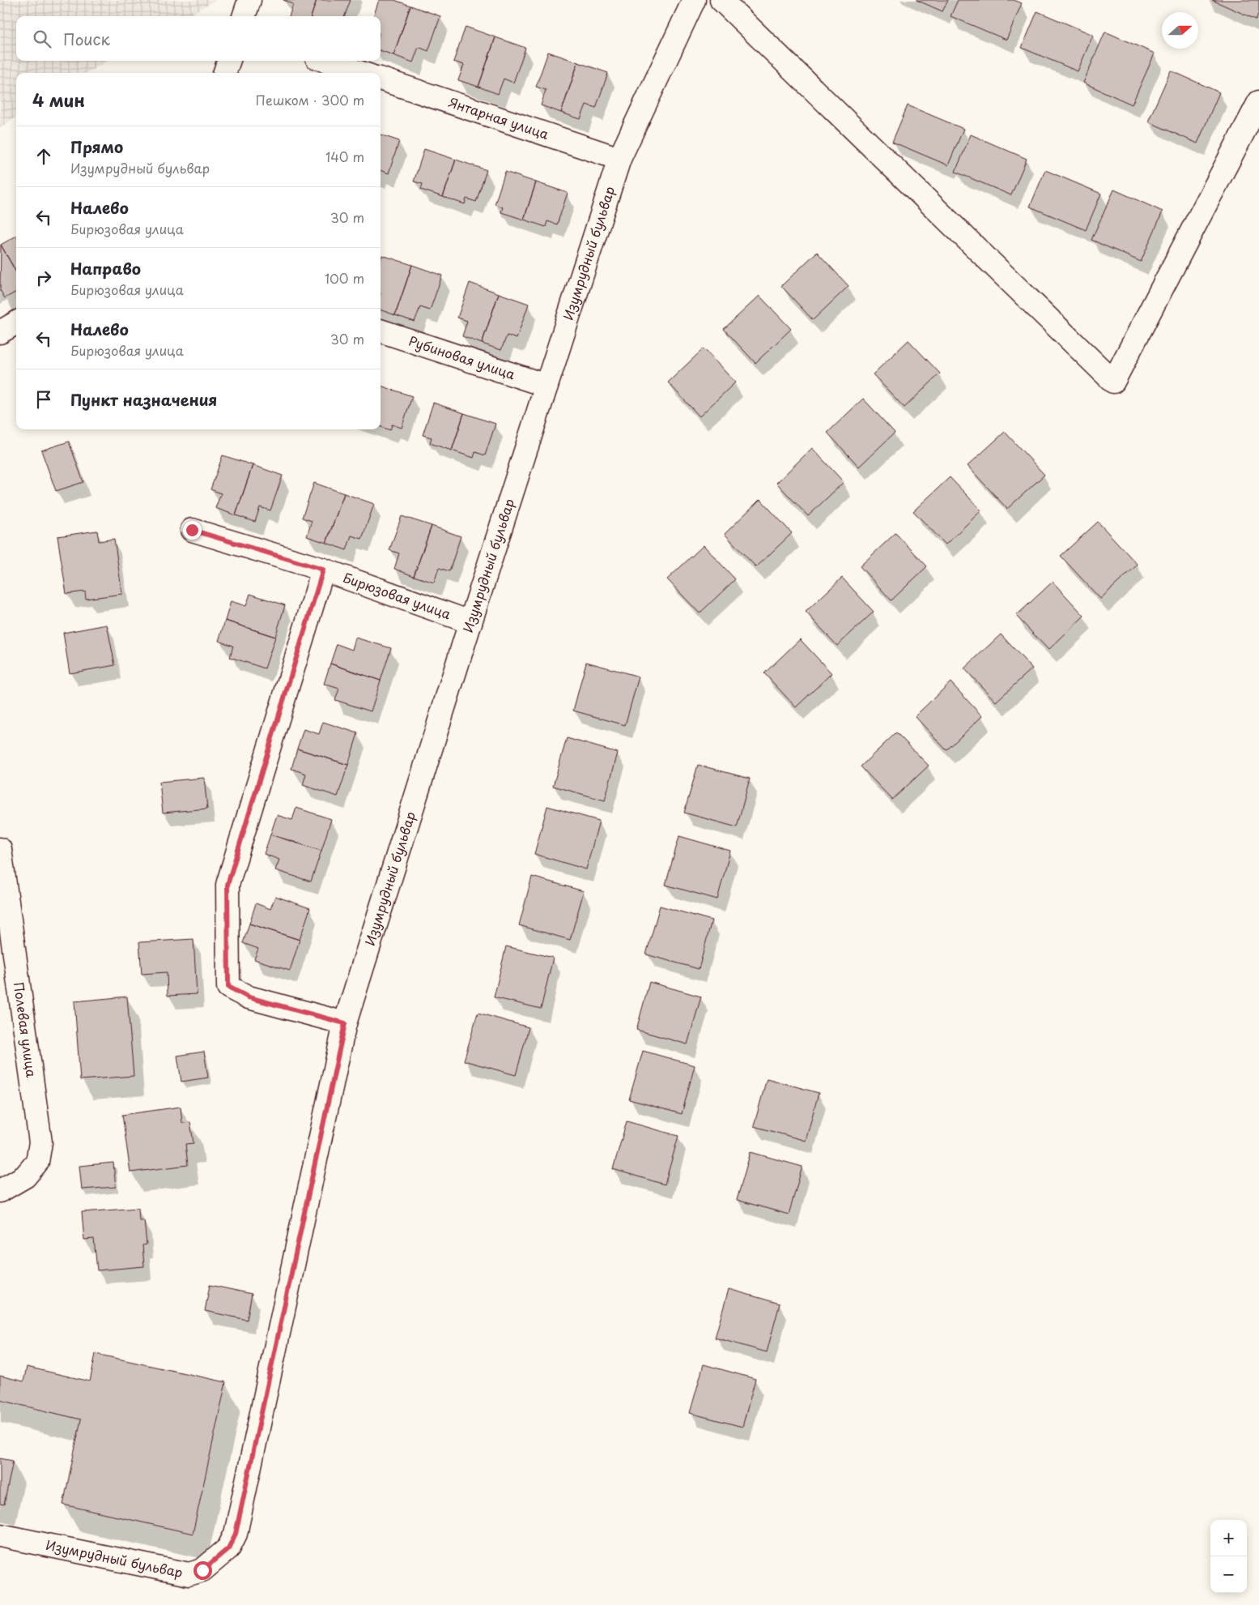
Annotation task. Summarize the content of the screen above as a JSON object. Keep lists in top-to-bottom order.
{
  "streets": {
    "street": [
      "Янтарная улица",
      "Изумрудный бульвар",
      "Рубиновая улица",
      "Бирюзовая улица",
      "Полевая улица"
    ]
  },
  "crossings": [
    ["Янтарная улица", "Изумрудный бульвар"],
    ["Изумрудный бульвар", "Рубиновая улица"],
    ["Изумрудный бульвар", "Бирюзовая улица"]
  ],
  "north": "right",
  "page": {
    "search": "Поиск",
    "heading": ["4 мин", "Пешком · 300 m"],
    "list": [
      ["Прямо", "Изумрудный бульвар", "140 m"],
      ["Налево", "Бирюзовая улица", "30 m"],
      ["Направо", "Бирюзовая улица", "100 m"],
      ["Налево", "Бирюзовая улица", "30 m"],
      "Пункт назначения"
    ],
    "map_buttons": ["+", "−"]
  }
}
